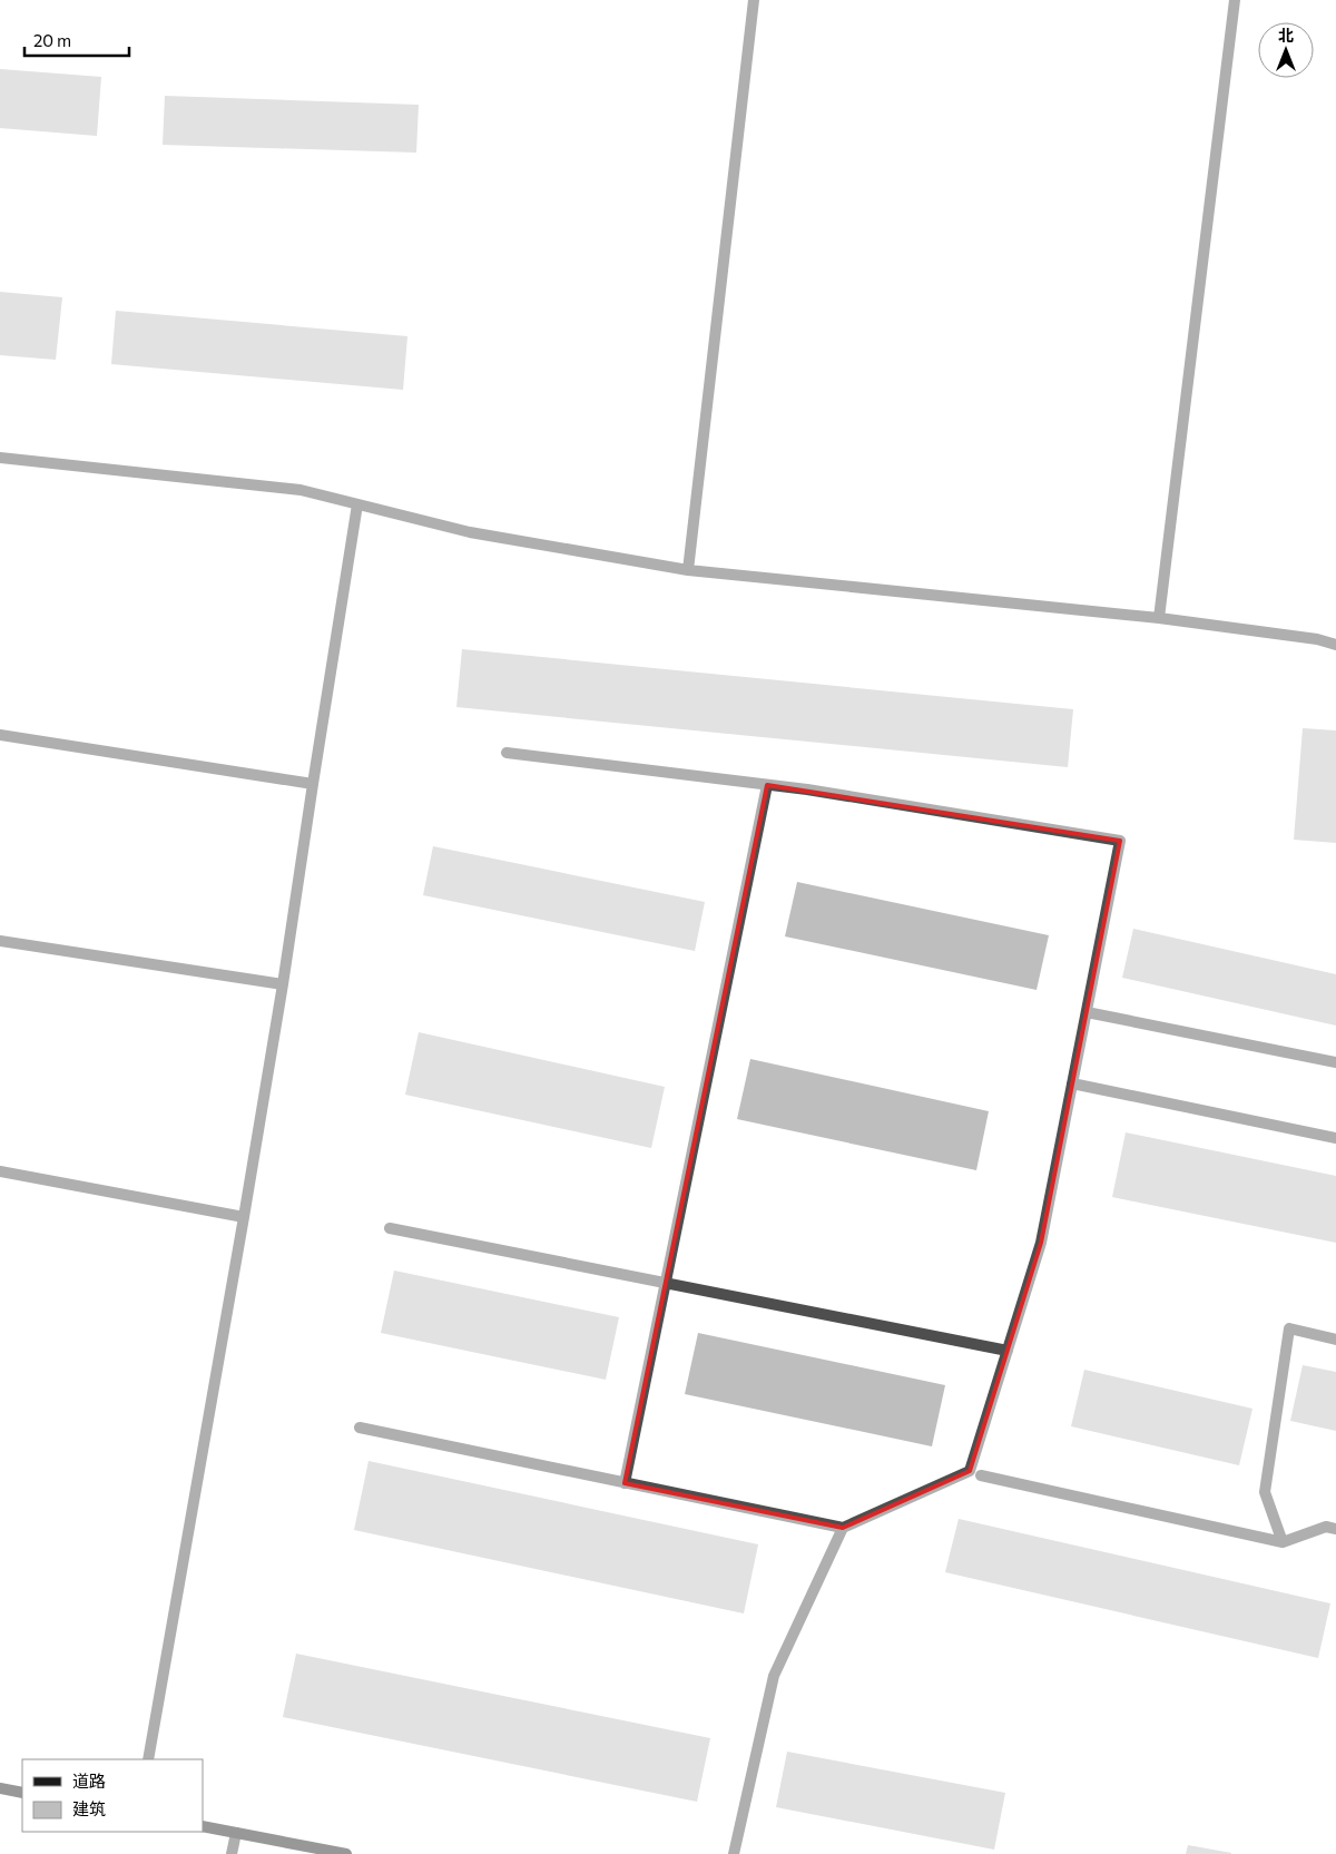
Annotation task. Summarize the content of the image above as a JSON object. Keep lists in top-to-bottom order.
{
  "legend": ["道路", "建筑"],
  "scale_bar": "20 m",
  "north": "top"
}
